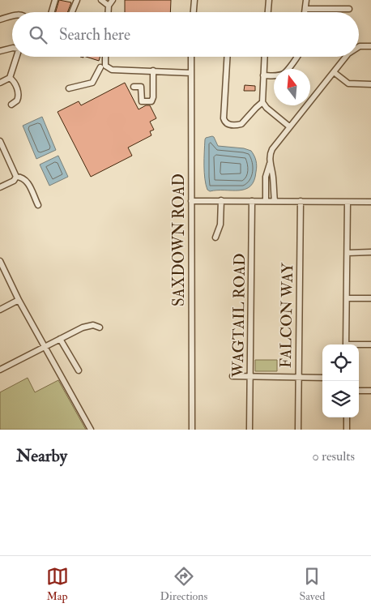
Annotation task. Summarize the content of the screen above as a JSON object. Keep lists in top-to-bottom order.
{
  "streets": {
    "street": ["SAXDOWN ROAD", "WAGTAIL ROAD", "FALCON WAY"]
  },
  "north": "top",
  "page": {
    "search": "Search here",
    "heading": ["Nearby", "0 results"],
    "nav": ["Map", "Directions", "Saved"]
  }
}
